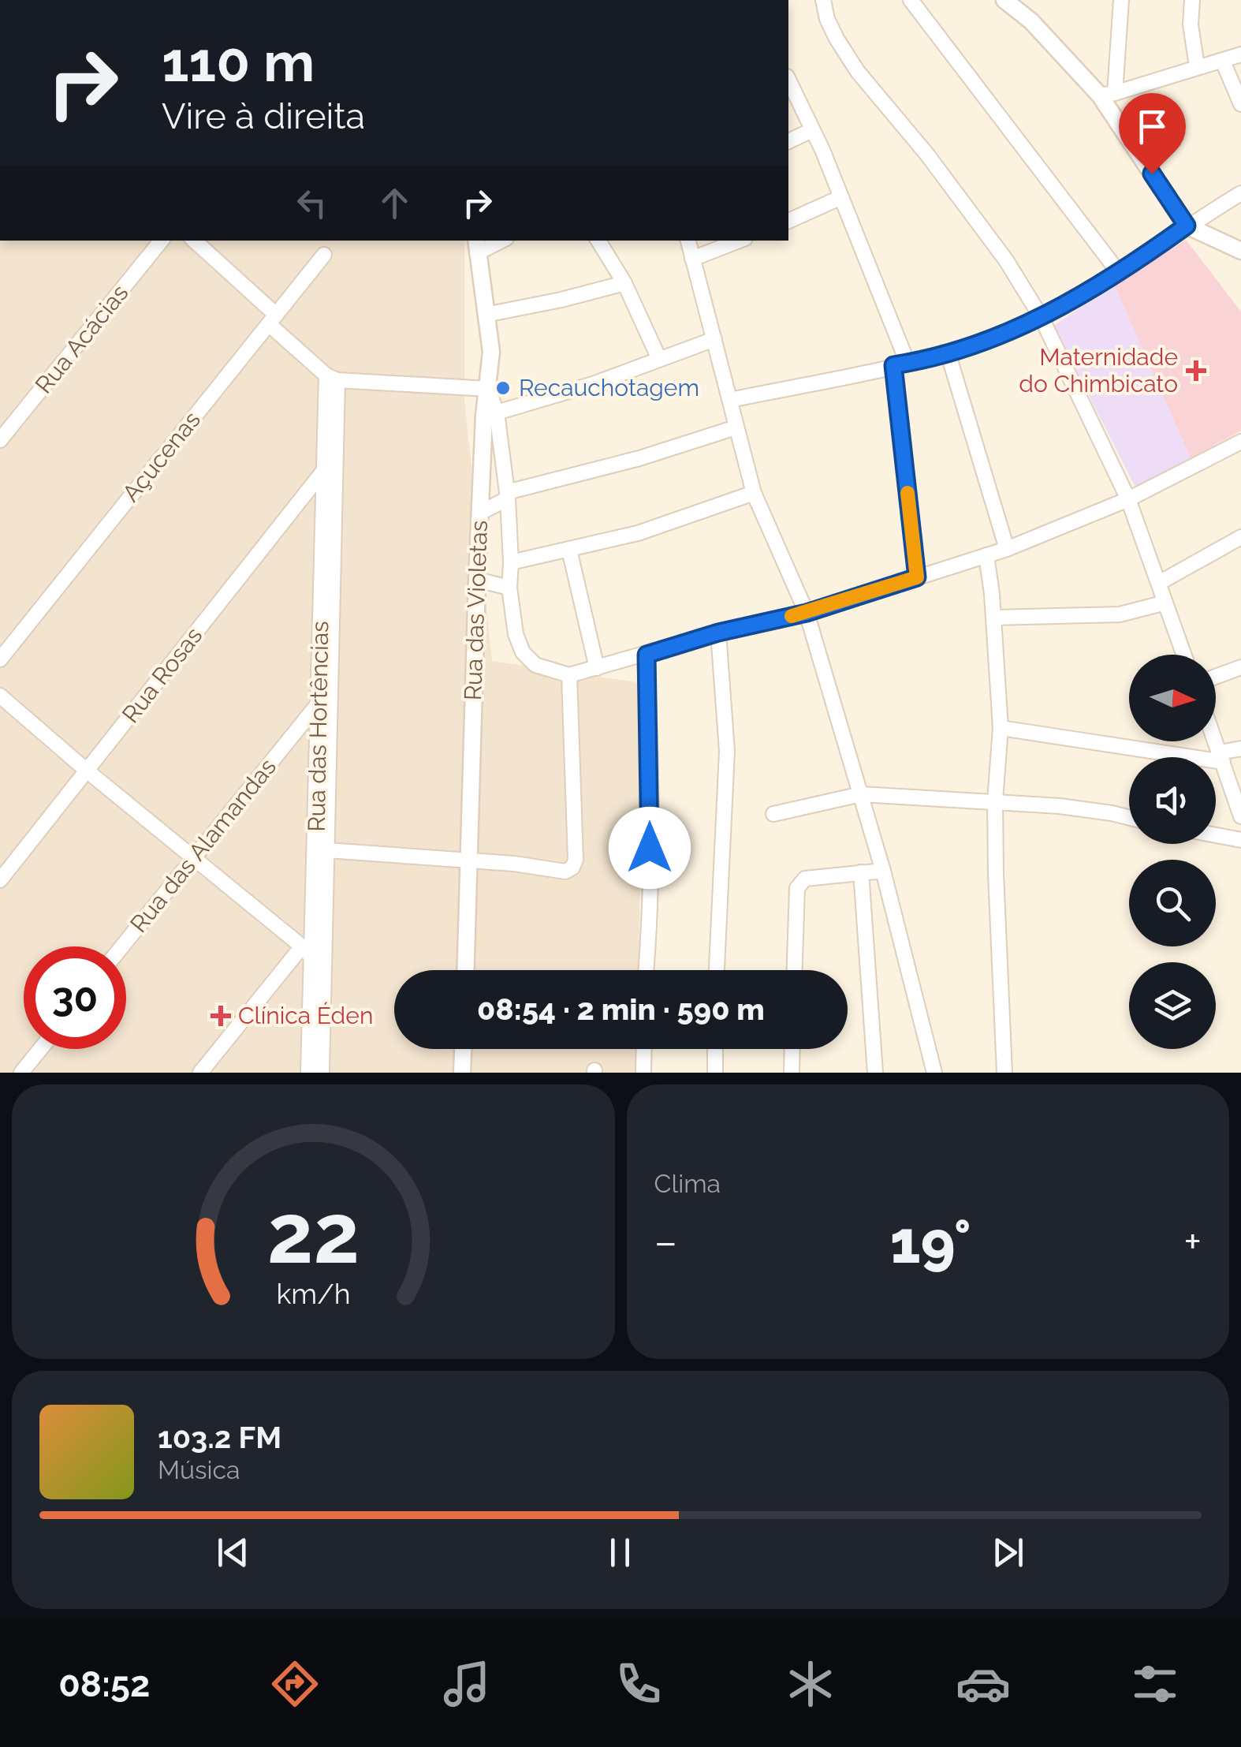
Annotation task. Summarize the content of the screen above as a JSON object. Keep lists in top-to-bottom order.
{
  "streets": {
    "street": [
      "Rua Acácias",
      "Açucenas",
      "Rua das Violetas",
      "Rua Rosas",
      "Rua das Hortências",
      "Rua das Alamandas"
    ]
  },
  "crossings": [
    ["Rua Rosas", "Rua das Hortências"],
    ["Rua das Hortências", "Rua das Alamandas"]
  ],
  "places": {
    "health": ["Maternidade do Chimbicato", "Clínica Éden"],
    "other": ["Recauchotagem"]
  },
  "north": "right",
  "page": {
    "turn": ["110 m", "Vire à direita"],
    "limit": "30",
    "trip": "08:54 · 2 min · 590 m",
    "tile": "Clima",
    "heat": ["−", "19°", "+"],
    "song": ["103.2 FM", "Música"],
    "tabs": "08:52",
    "gauge": ["22", "km/h"]
  }
}
